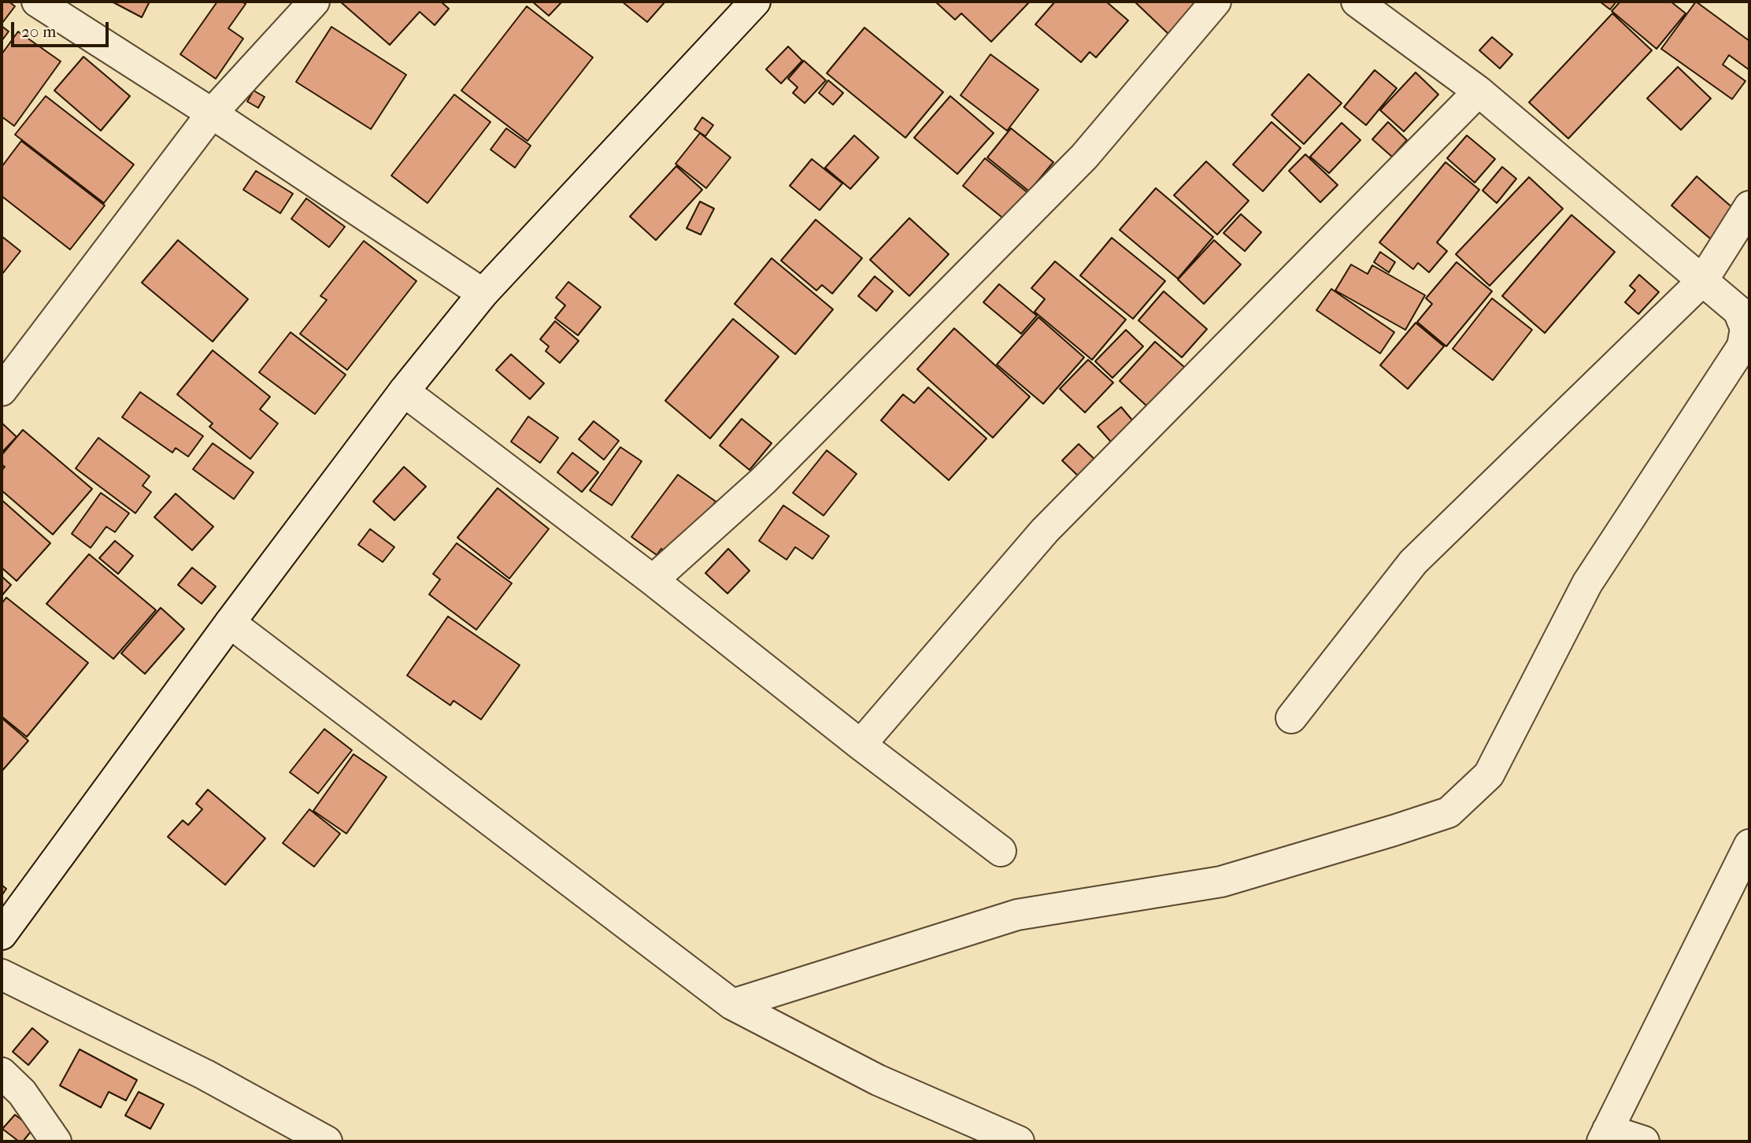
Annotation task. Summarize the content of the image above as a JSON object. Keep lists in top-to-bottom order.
{
  "scale_bar": "20 m"
}
